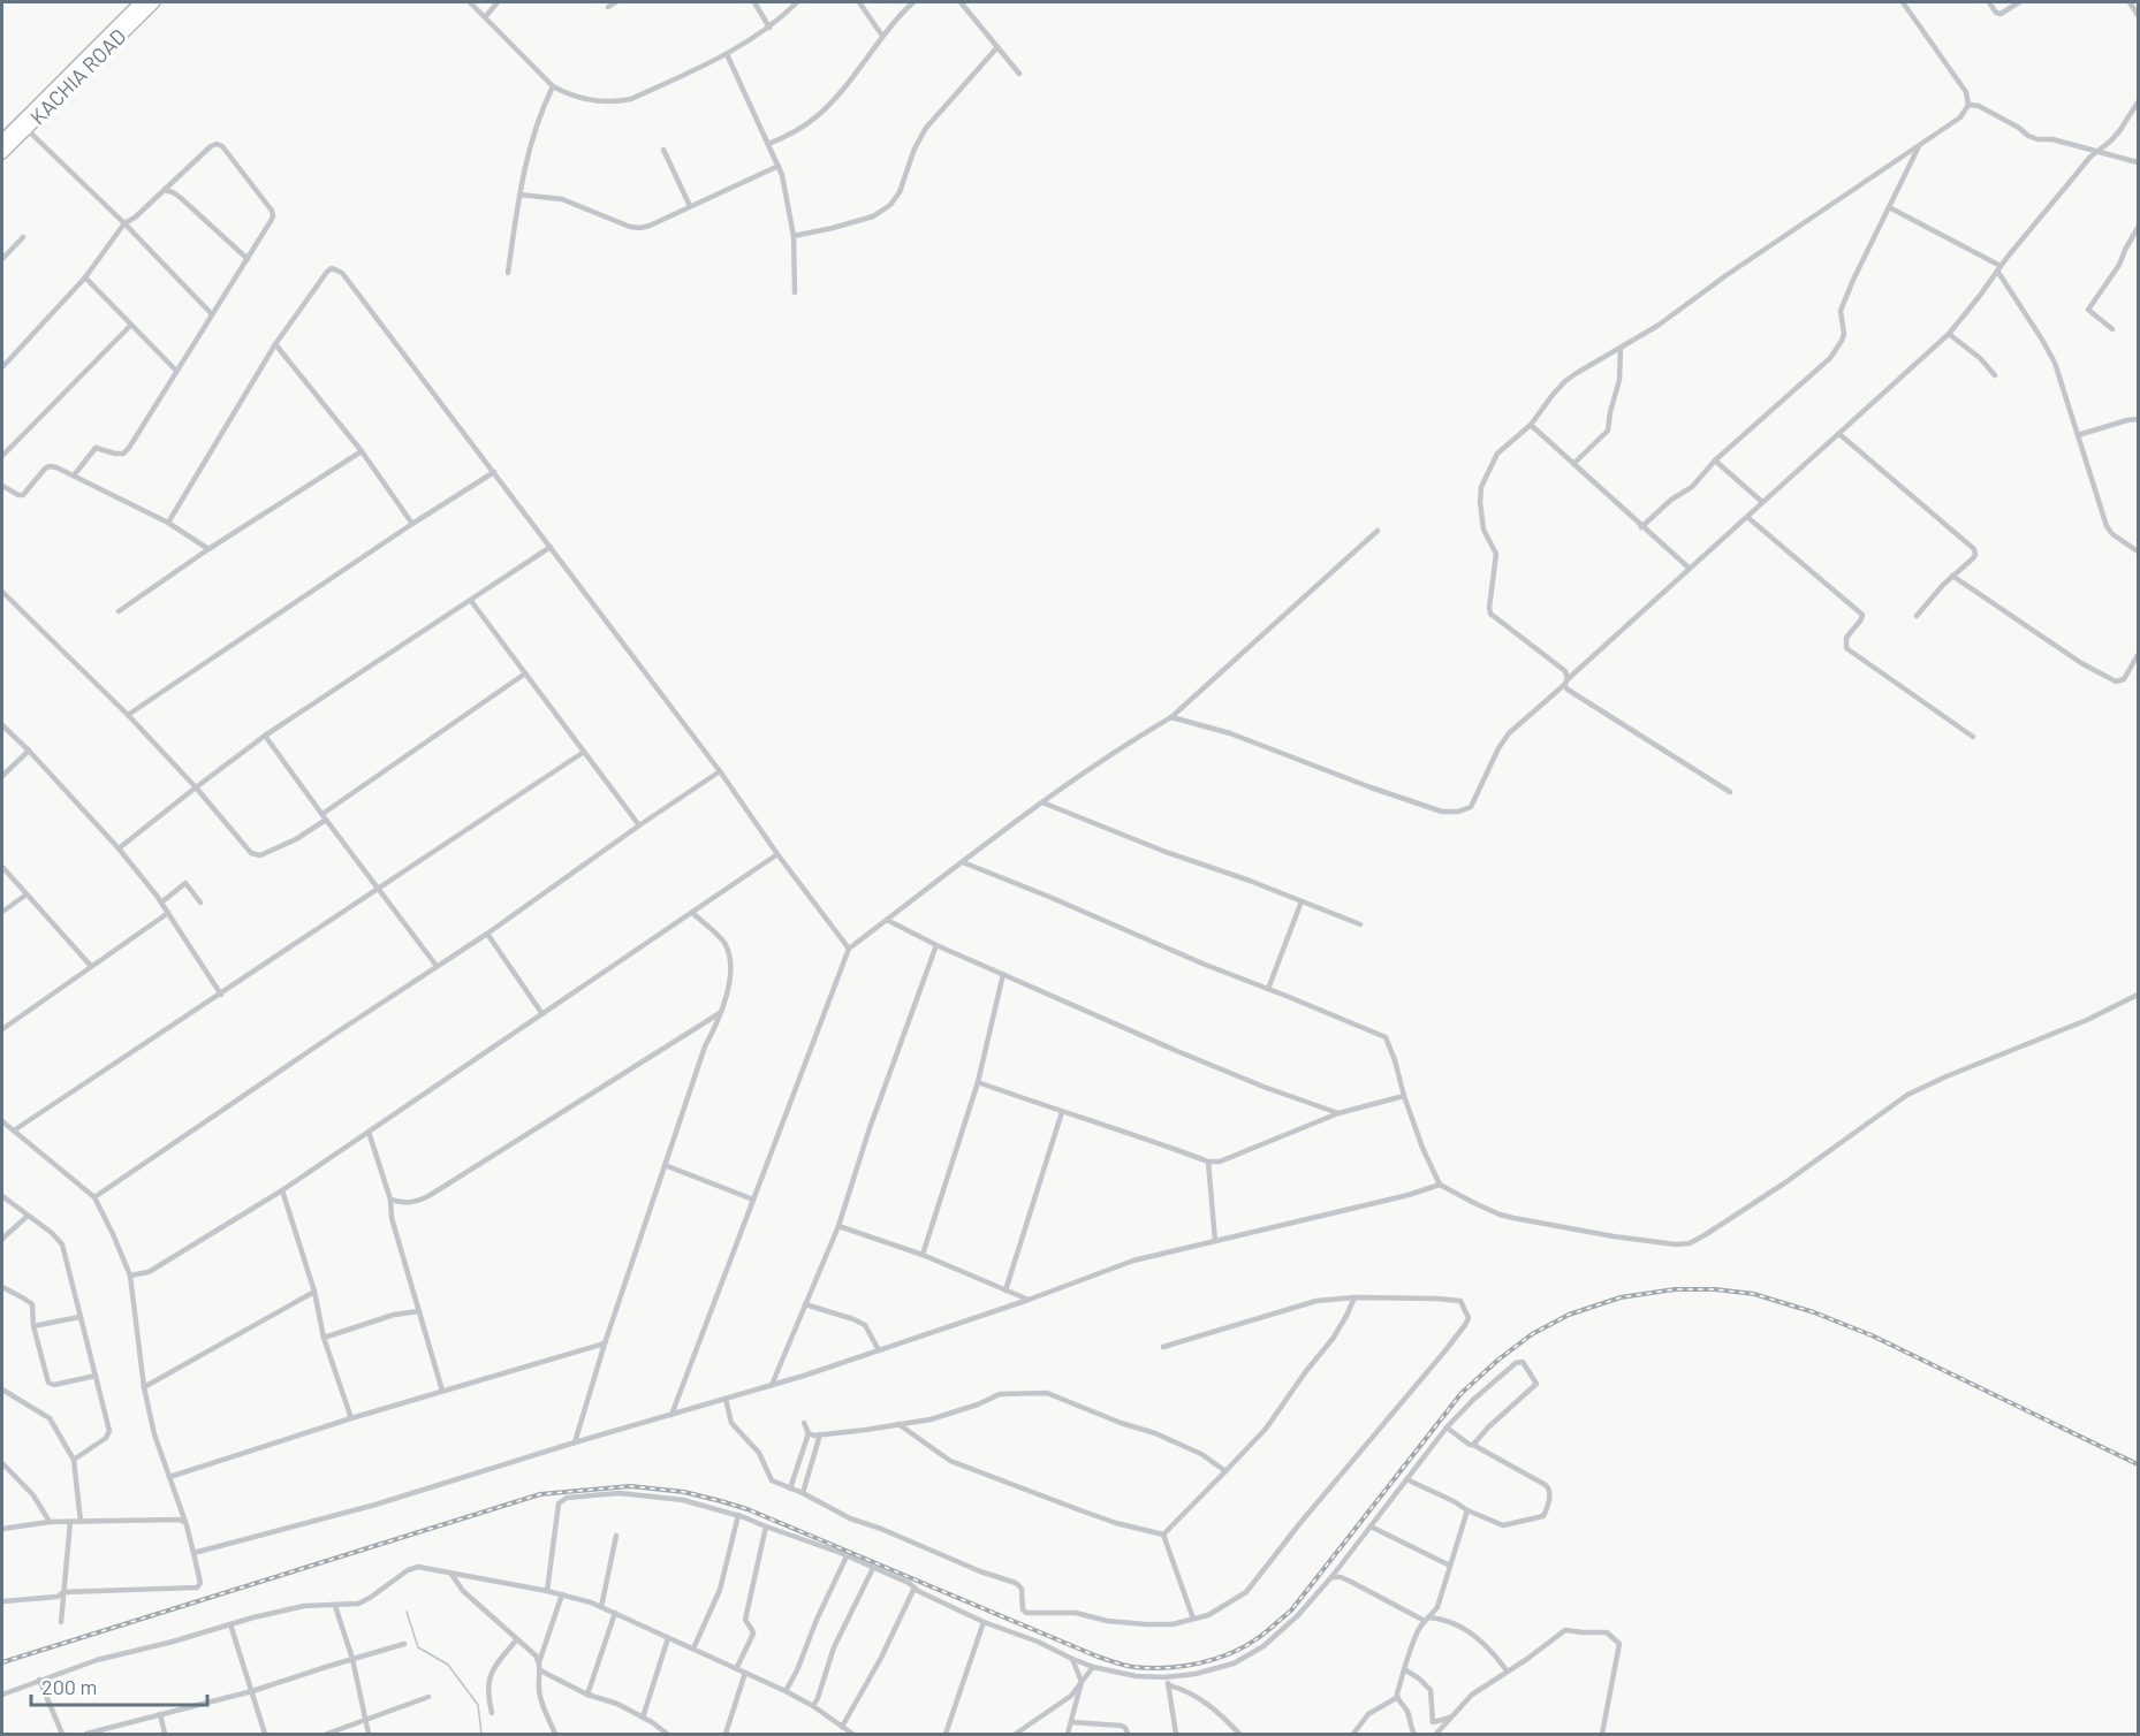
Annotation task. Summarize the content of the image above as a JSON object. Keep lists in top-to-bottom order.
{
  "streets": {
    "highway": ["KACHIA ROAD"]
  },
  "scale_bar": "200 m"
}
